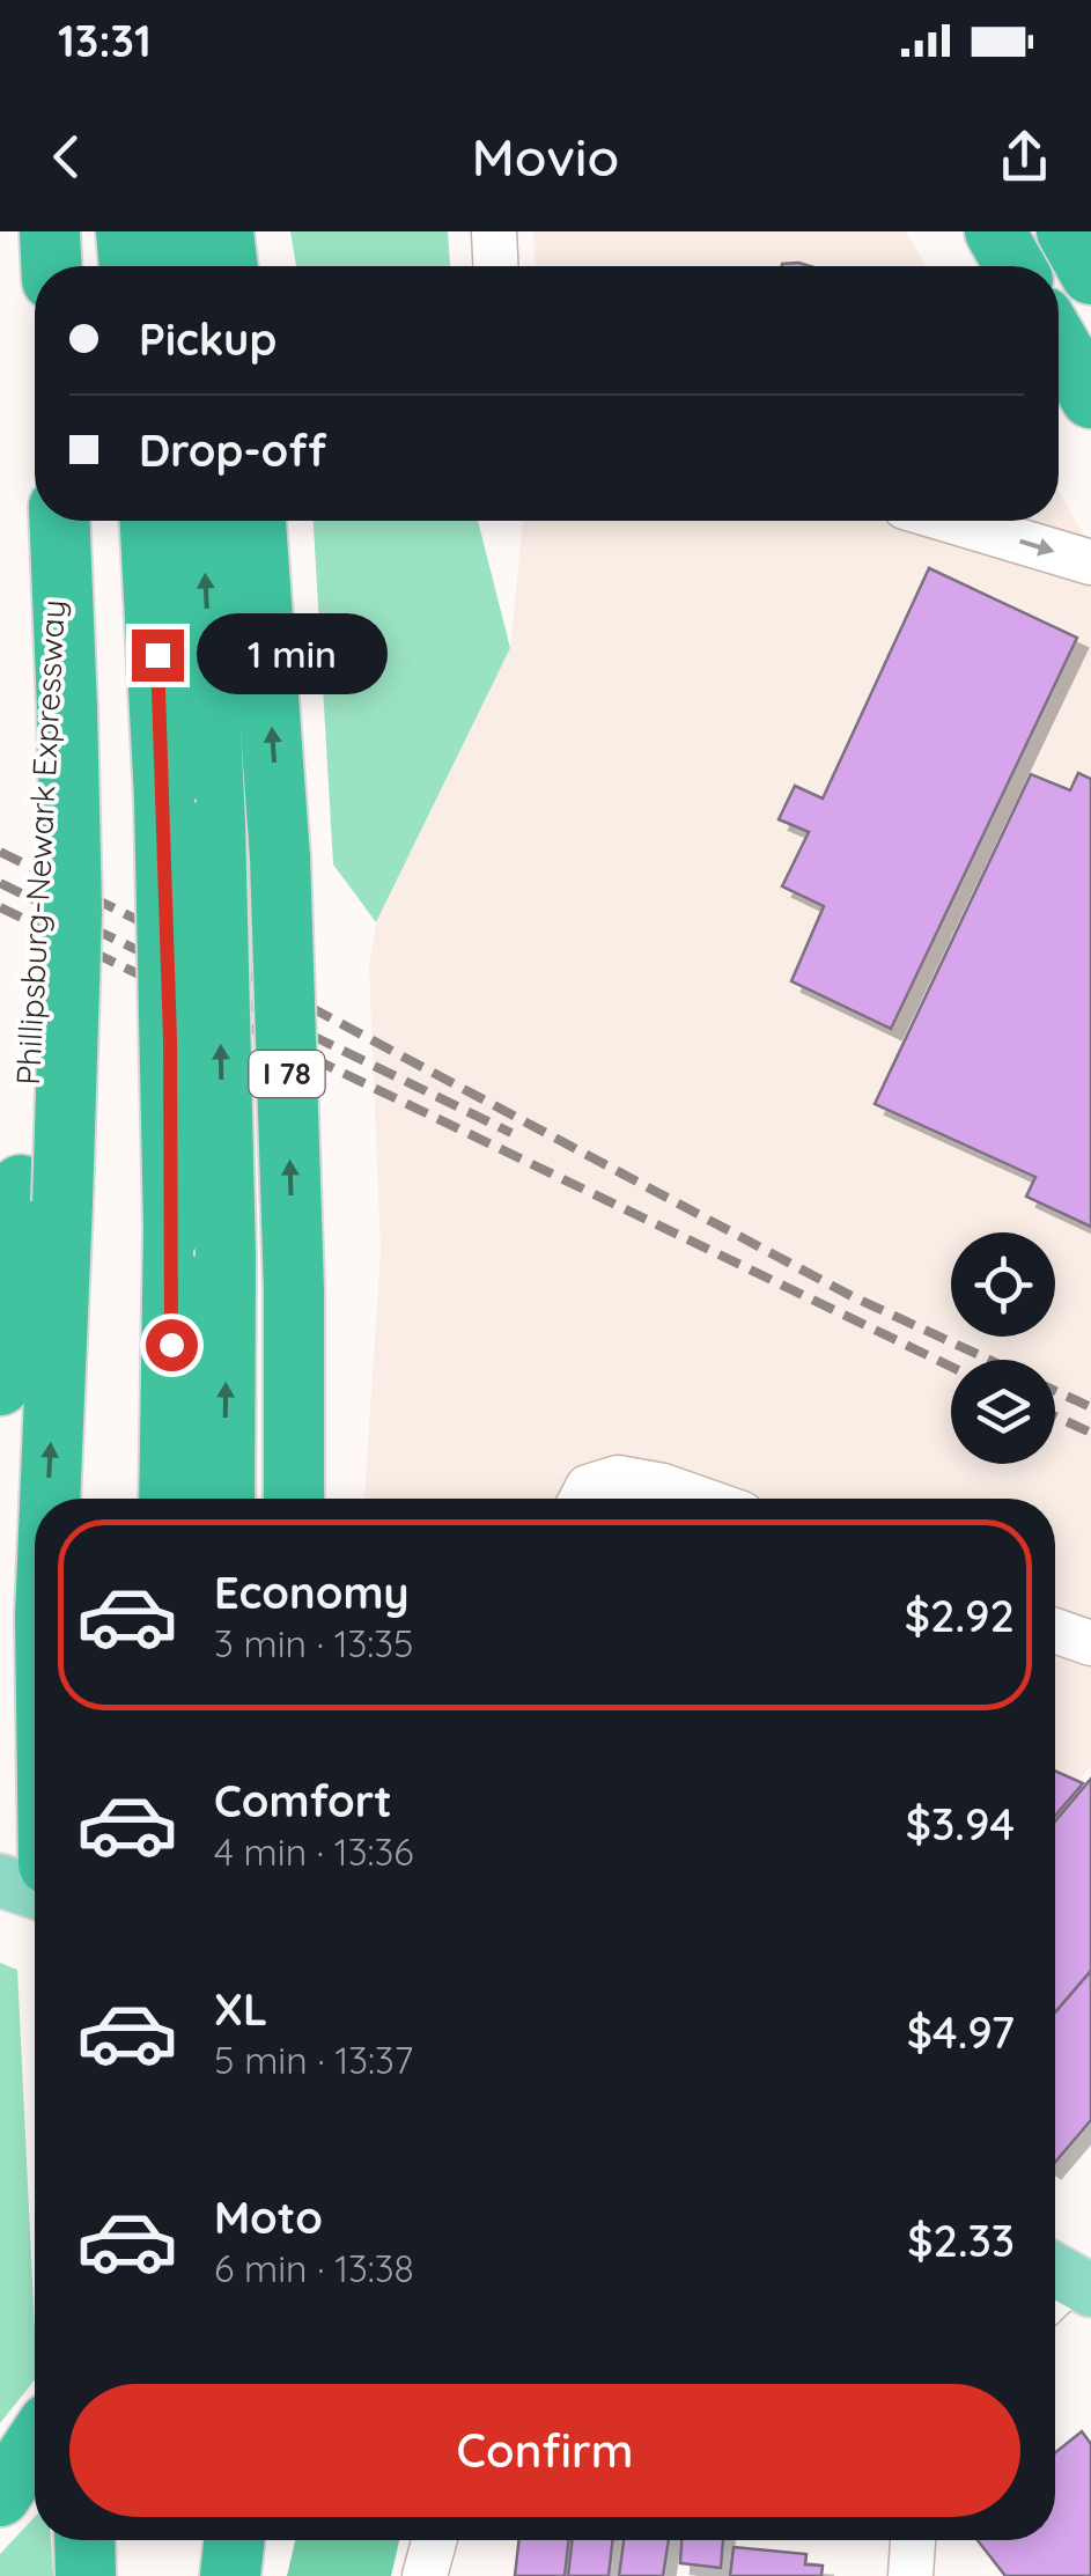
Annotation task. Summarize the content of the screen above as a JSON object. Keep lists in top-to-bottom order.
{
  "streets": {
    "highway": ["Phillipsburg-Newark Expressway", "I 78"]
  },
  "page": {
    "status": "13:31",
    "header": "Movio",
    "banner": ["Pickup", "Drop-off"],
    "bubble": "1 min",
    "list": [
      {
        "name": "Economy",
        "note": "3 min · 13:35",
        "value": "$2.92"
      },
      {
        "name": "Comfort",
        "note": "4 min · 13:36",
        "value": "$3.94"
      },
      {
        "name": "XL",
        "note": "5 min · 13:37",
        "value": "$4.97"
      },
      {
        "name": "Moto",
        "note": "6 min · 13:38",
        "value": "$2.33"
      }
    ],
    "buttons": "Confirm"
  }
}
